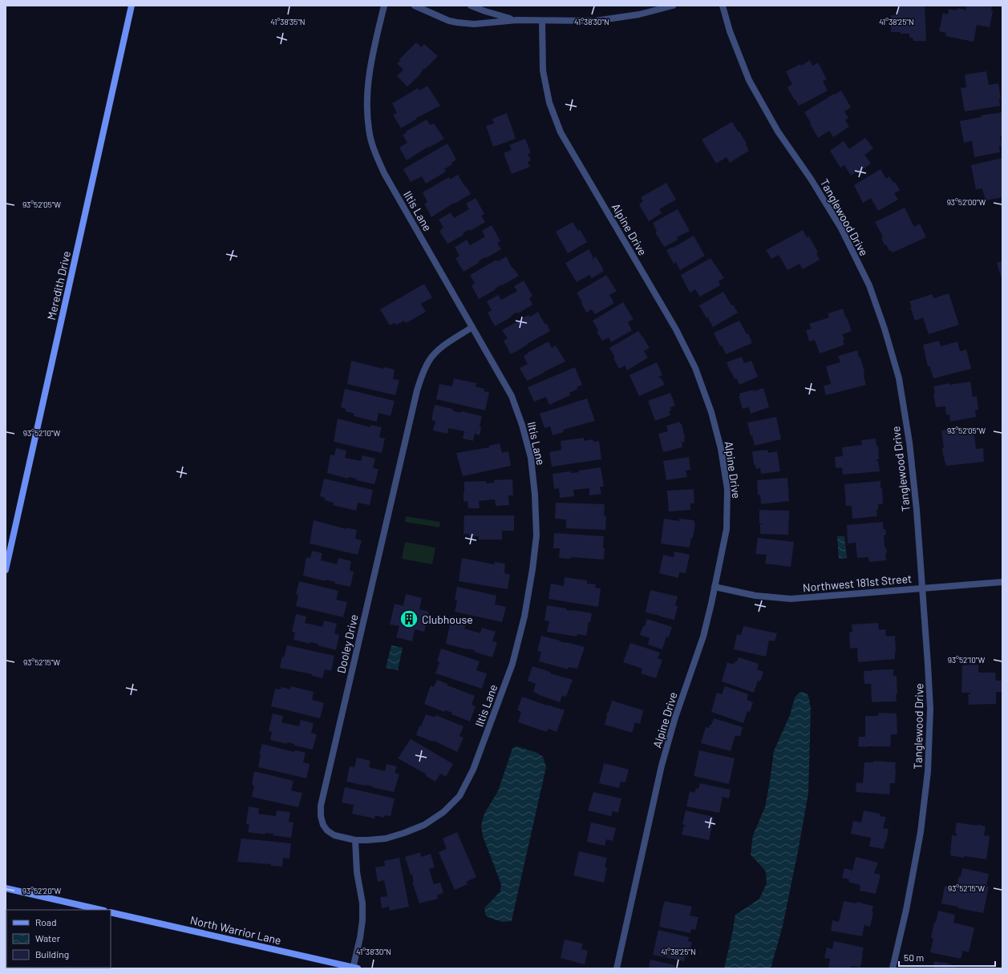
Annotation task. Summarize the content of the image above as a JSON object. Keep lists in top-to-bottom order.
{
  "streets": {
    "street": [
      "Iltis Lane",
      "Tanglewood Drive",
      "Alpine Drive",
      "Meredith Drive",
      "Northwest 181st Street",
      "Dooley Drive",
      "North Warrior Lane"
    ]
  },
  "crossings": [
    ["Iltis Lane", "Dooley Drive"],
    ["Tanglewood Drive", "Northwest 181st Street"],
    ["Alpine Drive", "Northwest 181st Street"]
  ],
  "places": {
    "building": ["Clubhouse"]
  },
  "legend": ["Road", "Water", "Building"],
  "scale_bar": "50 m",
  "coordinates": [
    "41°38'35\"N",
    "41°38'30\"N",
    "41°38'25\"N",
    "93°52'00\"W",
    "93°52'05\"W",
    "93°52'10\"W",
    "93°52'15\"W",
    "93°52'20\"W"
  ]
}
